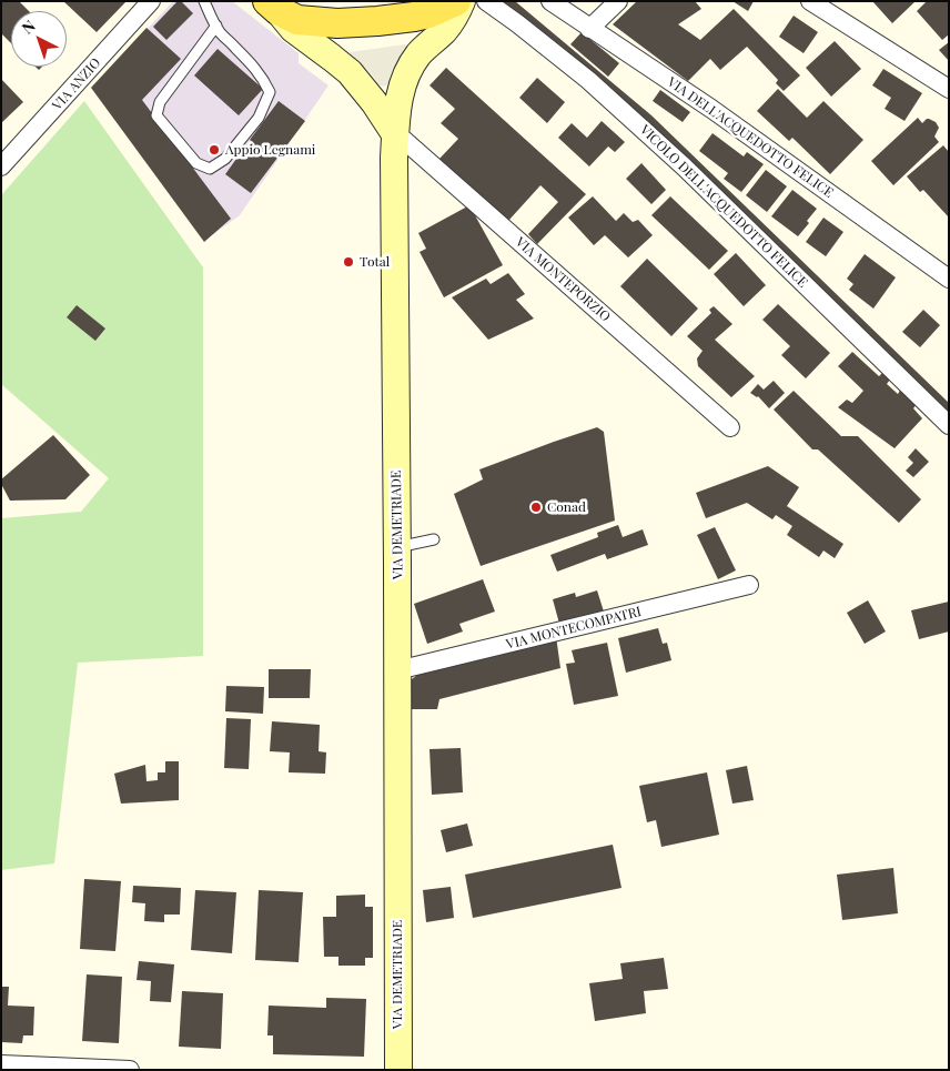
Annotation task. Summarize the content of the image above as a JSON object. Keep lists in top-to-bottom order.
{
  "streets": {
    "street": [
      "VIA ANZIO",
      "VIA DELL'ACQUEDOTTO FELICE",
      "VICOLO DELL'ACQUEDOTTO FELICE",
      "VIA MONTEPORZIO",
      "VIA DEMETRIADE",
      "VIA MONTECOMPATRI"
    ]
  },
  "crossings": [
    ["VIA MONTEPORZIO", "VIA DEMETRIADE"],
    ["VIA DEMETRIADE", "VIA MONTECOMPATRI"]
  ],
  "places": ["Appio Legnami", "Total", "Conad"],
  "north": "top left"
}
